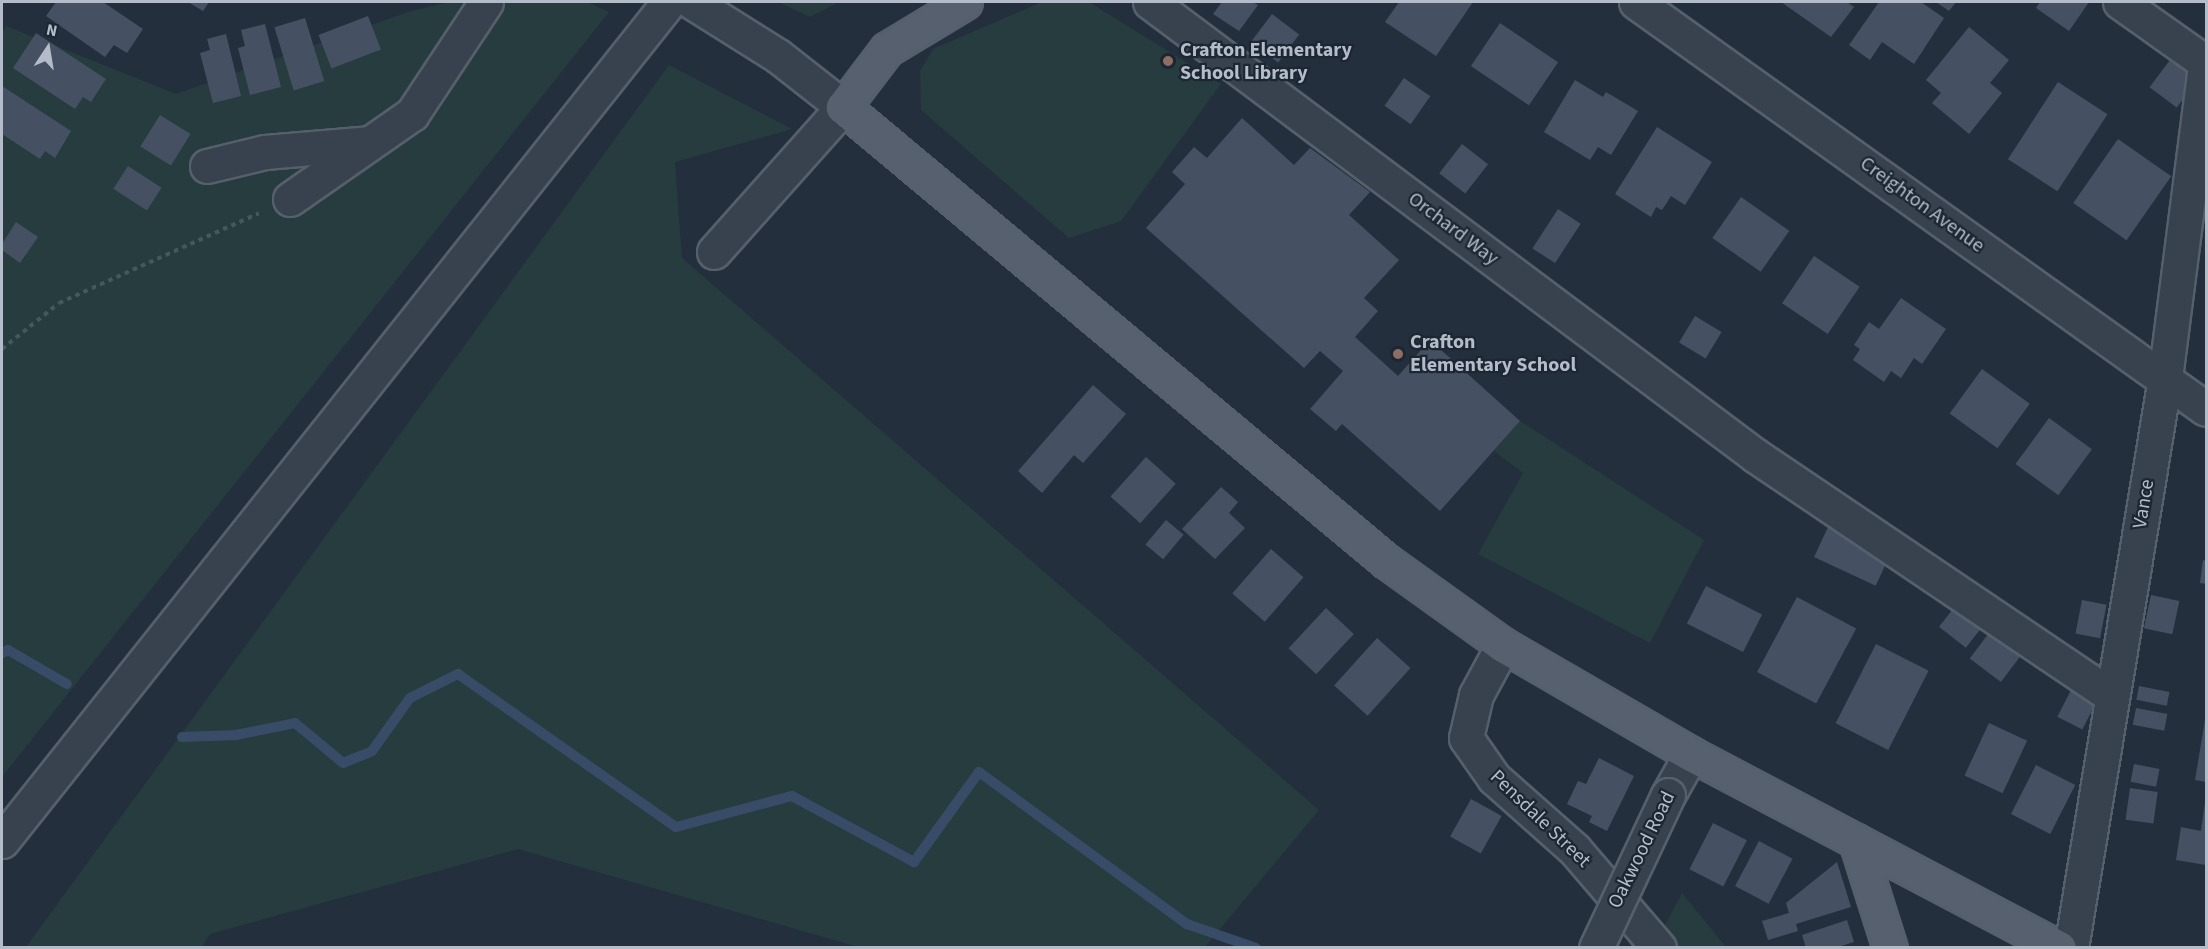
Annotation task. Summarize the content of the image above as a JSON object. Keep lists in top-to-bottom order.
{
  "streets": {
    "street": [
      "Creighton Avenue",
      "Orchard Way",
      "Vance",
      "Pensdale Street",
      "Oakwood Road"
    ]
  },
  "crossings": [
    ["Creighton Avenue", "Vance"],
    ["Orchard Way", "Vance"]
  ],
  "places": ["Crafton Elementary School Library", "Crafton Elementary School"],
  "north": "top"
}
